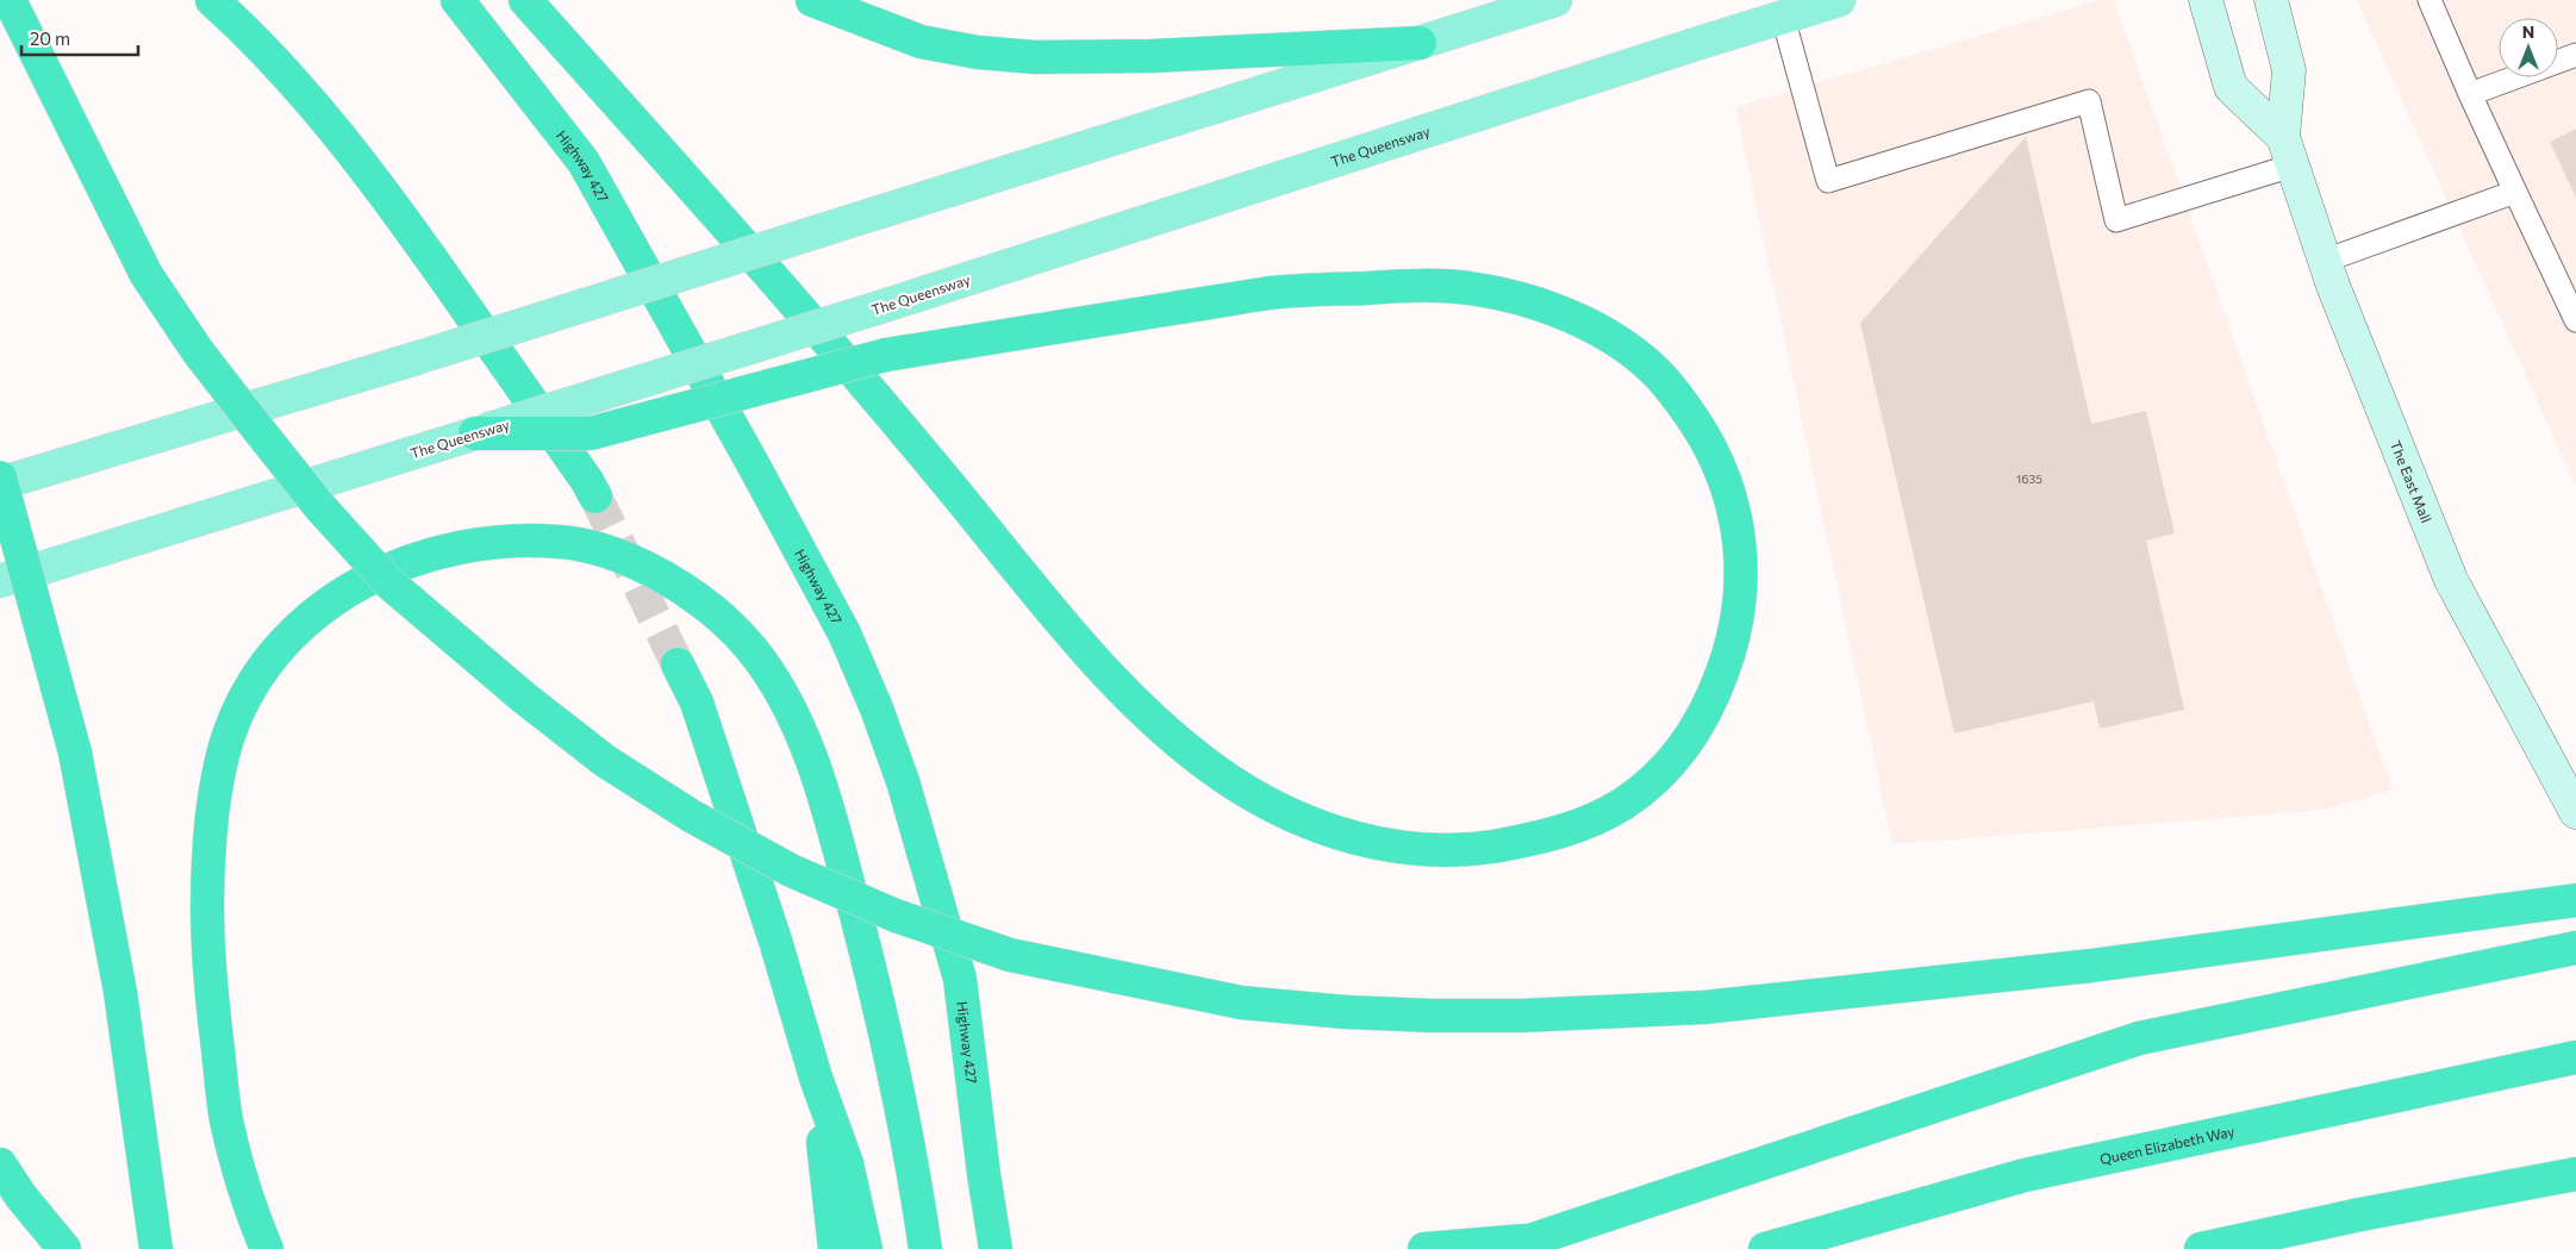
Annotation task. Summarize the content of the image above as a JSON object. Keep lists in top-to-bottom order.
{
  "streets": {
    "highway": ["Highway 427", "Queen Elizabeth Way"],
    "main road": ["The Queensway", "The East Mall"]
  },
  "house_numbers": ["1635"],
  "scale_bar": "20 m",
  "north": "top"
}
